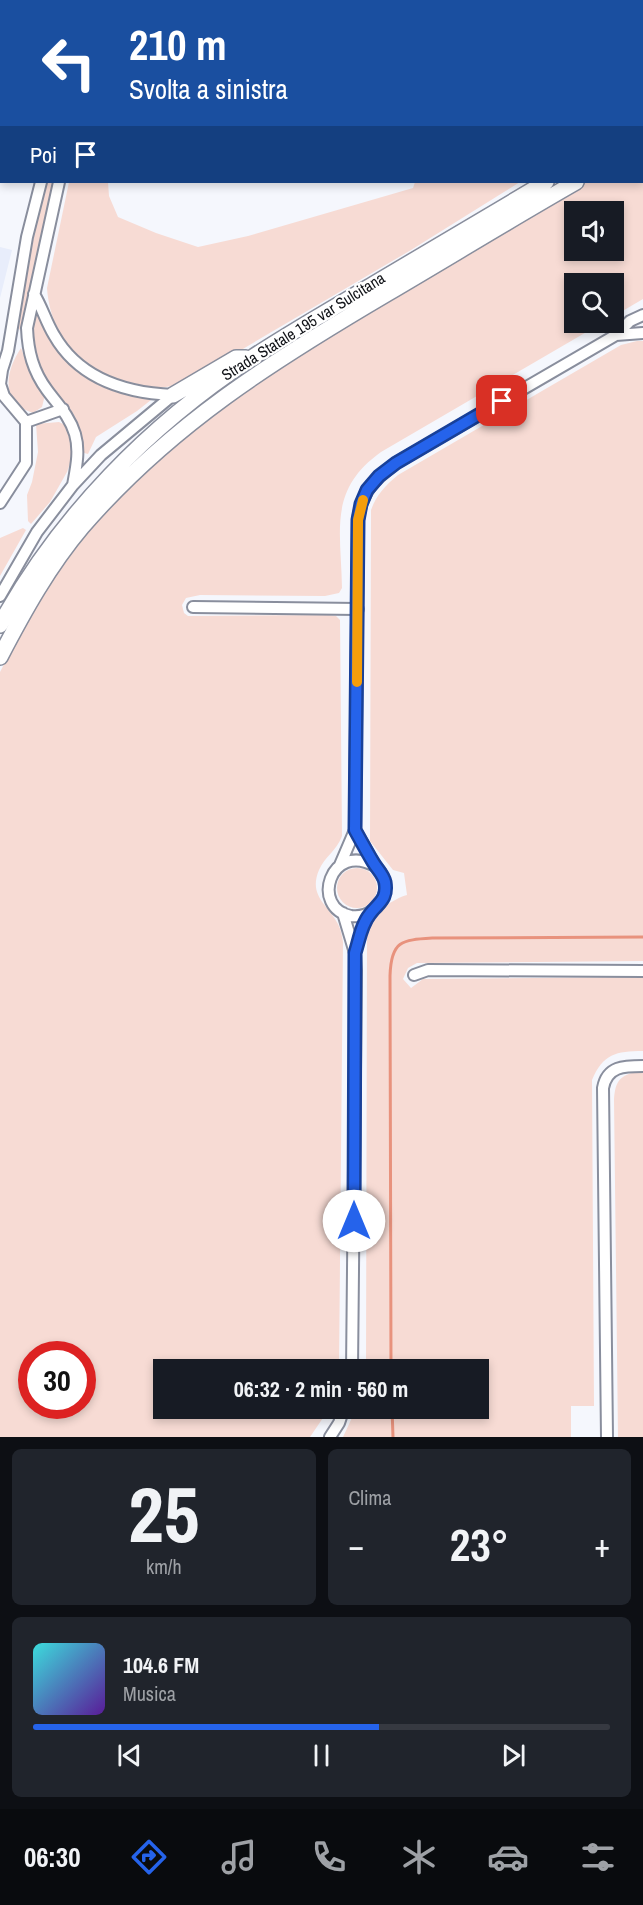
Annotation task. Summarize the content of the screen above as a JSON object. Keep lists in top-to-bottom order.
{
  "streets": {
    "highway": ["Strada Statale 195 var Sulcitana"]
  },
  "page": {
    "turn": ["210 m", "Svolta a sinistra"],
    "then": "Poi",
    "limit": "30",
    "trip": "06:32 · 2 min · 560 m",
    "tile": [
      ["25", "km/h"],
      "Clima"
    ],
    "heat": ["−", "23°", "+"],
    "song": ["104.6 FM", "Musica"],
    "tabs": "06:30"
  }
}
